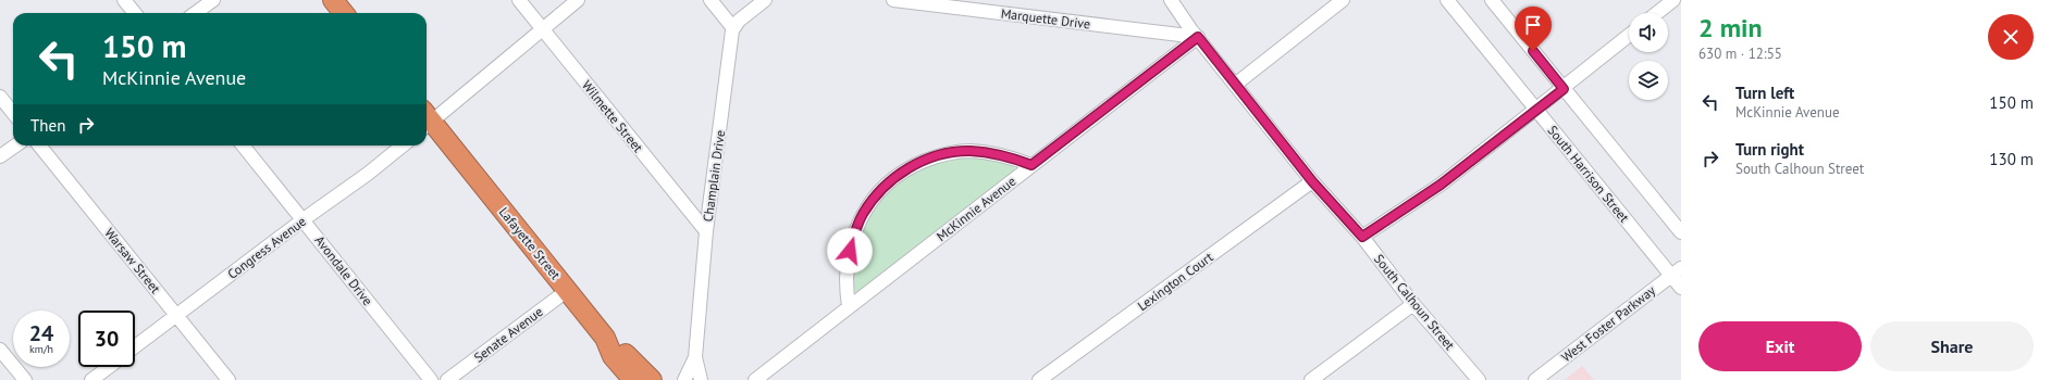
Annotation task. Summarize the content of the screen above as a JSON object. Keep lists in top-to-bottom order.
{
  "streets": {
    "highway": ["Lafayette Street"],
    "street": [
      "Marquette Drive",
      "Wilmette Street",
      "South Harrison Street",
      "Champlain Drive",
      "McKinnie Avenue",
      "Congress Avenue",
      "Warsaw Street",
      "Avondale Drive",
      "Lexington Court",
      "South Calhoun Street",
      "West Foster Parkway",
      "Senate Avenue"
    ]
  },
  "crossings": [
    ["Marquette Drive", "McKinnie Avenue"],
    ["Marquette Drive", "South Calhoun Street"],
    ["Wilmette Street", "Champlain Drive"],
    ["South Harrison Street", "West Foster Parkway"],
    ["McKinnie Avenue", "South Calhoun Street"],
    ["Lafayette Street", "Senate Avenue"],
    ["Congress Avenue", "Warsaw Street"],
    ["Congress Avenue", "Avondale Drive"],
    ["Lexington Court", "South Calhoun Street"]
  ],
  "page": {
    "heading": ["2 min", "630 m · 12:55"],
    "turn": ["150 m", "McKinnie Avenue"],
    "list": [
      {
        "name": "Turn left",
        "note": "McKinnie Avenue",
        "value": "150 m"
      },
      {
        "name": "Turn right",
        "note": "South Calhoun Street",
        "value": "130 m"
      }
    ],
    "then": "Then",
    "speed": "24 km/h",
    "limit": "30",
    "buttons": ["Exit", "Share"]
  }
}
